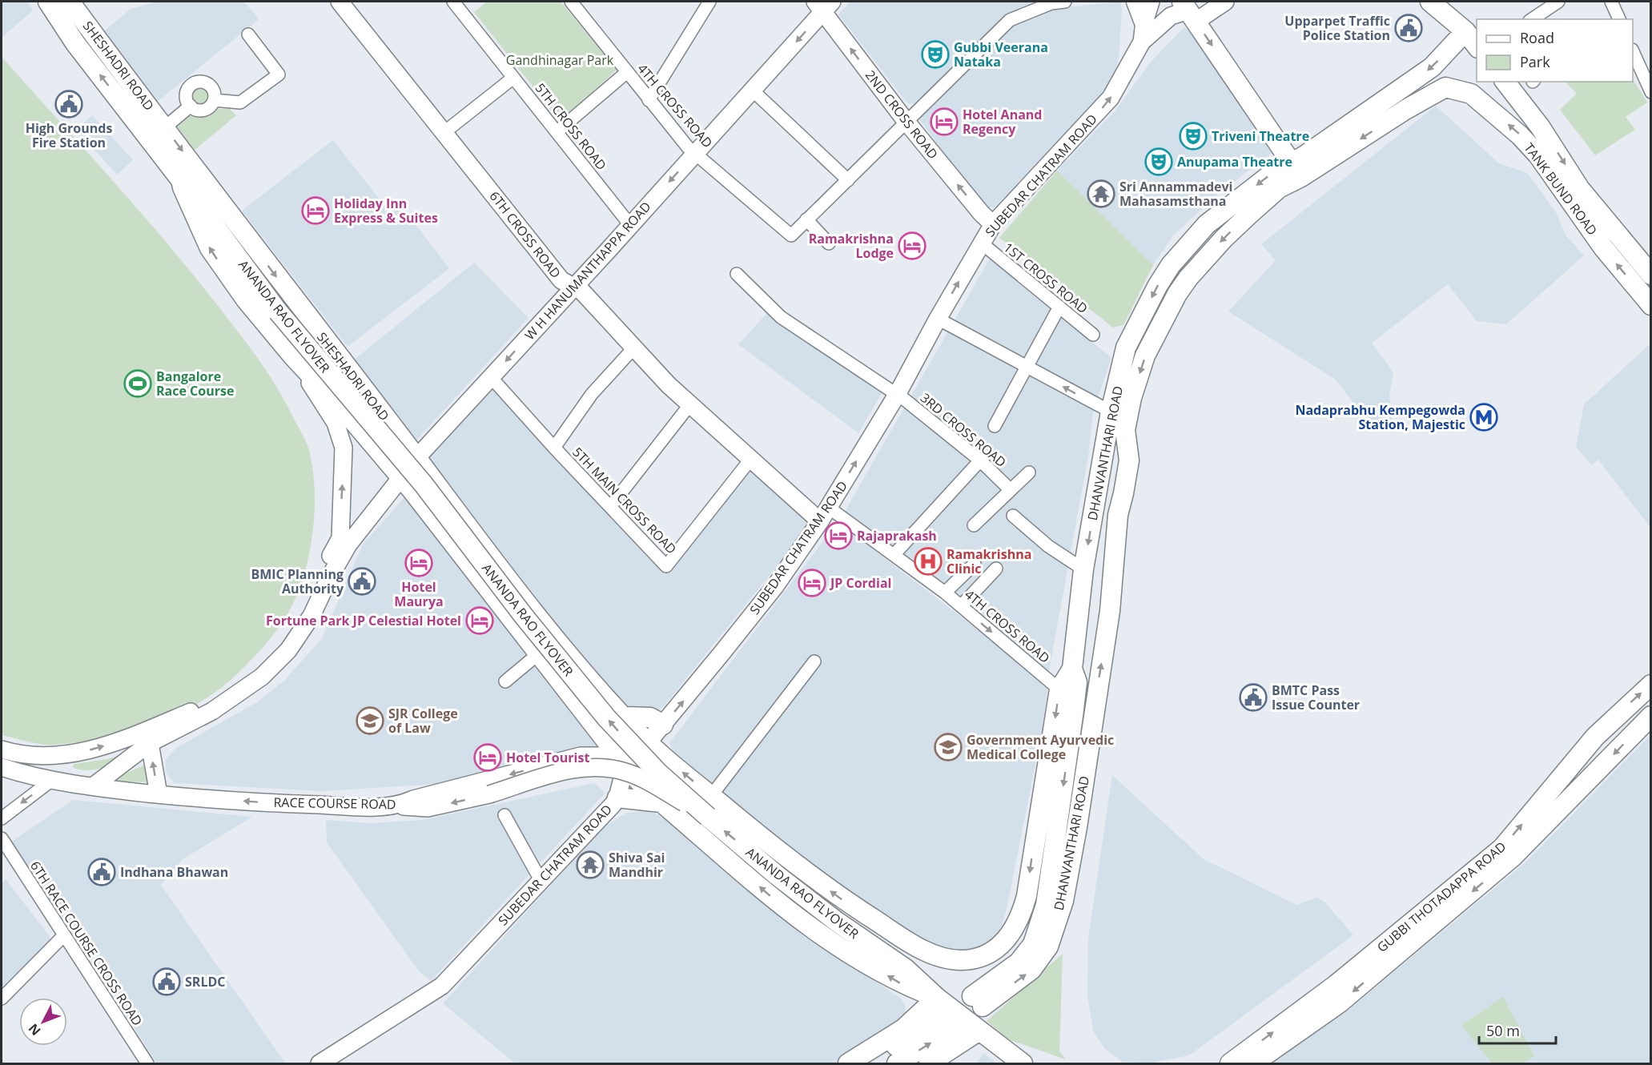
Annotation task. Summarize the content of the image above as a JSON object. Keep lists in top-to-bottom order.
{
  "streets": {
    "main road": [
      "SHESHADRI ROAD",
      "TANK BUND ROAD",
      "ANANDA RAO FLYOVER",
      "DHANVANTHARI ROAD",
      "GUBBI THOTADAPPA ROAD"
    ],
    "street": [
      "4TH CROSS ROAD",
      "2ND CROSS ROAD",
      "5TH CROSS ROAD",
      "SUBEDAR CHATRAM ROAD",
      "6TH CROSS ROAD",
      "W H HANUMANTHAPPA ROAD",
      "1ST CROSS ROAD",
      "3RD CROSS ROAD",
      "5TH MAIN CROSS ROAD",
      "RACE COURSE ROAD",
      "6TH RACE COURSE CROSS ROAD"
    ]
  },
  "crossings": [
    ["SHESHADRI ROAD", "SUBEDAR CHATRAM ROAD"],
    ["SHESHADRI ROAD", "W H HANUMANTHAPPA ROAD"],
    ["SHESHADRI ROAD", "ANANDA RAO FLYOVER"],
    ["SHESHADRI ROAD", "RACE COURSE ROAD"],
    ["4TH CROSS ROAD", "SUBEDAR CHATRAM ROAD"],
    ["4TH CROSS ROAD", "6TH CROSS ROAD"],
    ["4TH CROSS ROAD", "W H HANUMANTHAPPA ROAD"],
    ["4TH CROSS ROAD", "DHANVANTHARI ROAD"],
    ["2ND CROSS ROAD", "SUBEDAR CHATRAM ROAD"],
    ["2ND CROSS ROAD", "W H HANUMANTHAPPA ROAD"],
    ["5TH CROSS ROAD", "W H HANUMANTHAPPA ROAD"],
    ["SUBEDAR CHATRAM ROAD", "6TH CROSS ROAD"],
    ["SUBEDAR CHATRAM ROAD", "1ST CROSS ROAD"],
    ["SUBEDAR CHATRAM ROAD", "3RD CROSS ROAD"],
    ["SUBEDAR CHATRAM ROAD", "RACE COURSE ROAD"],
    ["TANK BUND ROAD", "DHANVANTHARI ROAD"],
    ["6TH CROSS ROAD", "W H HANUMANTHAPPA ROAD"],
    ["6TH CROSS ROAD", "5TH MAIN CROSS ROAD"],
    ["W H HANUMANTHAPPA ROAD", "5TH MAIN CROSS ROAD"]
  ],
  "one_way": ["ANANDA RAO FLYOVER"],
  "parks": ["Gandhinagar Park"],
  "places": {
    "public building": [
      "Upparpet Traffic Police Station",
      "High Grounds Fire Station",
      "BMIC Planning Authority",
      "BMTC Pass Issue Counter",
      "Indhana Bhawan",
      "SRLDC"
    ],
    "theatre": ["Gubbi Veerana Nataka", "Triveni Theatre", "Anupama Theatre"],
    "hotel": [
      "Hotel Anand Regency",
      "Holiday Inn Express & Suites",
      "Ramakrishna Lodge",
      "Rajaprakash",
      "Hotel Maurya",
      "JP Cordial",
      "Fortune Park JP Celestial Hotel",
      "Hotel Tourist"
    ],
    "temple": ["Sri Annammadevi Mahasamsthana", "Shiva Sai Mandhir"],
    "sports": ["Bangalore Race Course"],
    "metro station": ["Nadaprabhu Kempegowda Station, Majestic"],
    "hospital": ["Ramakrishna Clinic"],
    "school or university": ["SJR College of Law", "Government Ayurvedic Medical College"]
  },
  "legend": ["Road", "Park"],
  "scale_bar": "50 m",
  "north": "bottom left"
}
